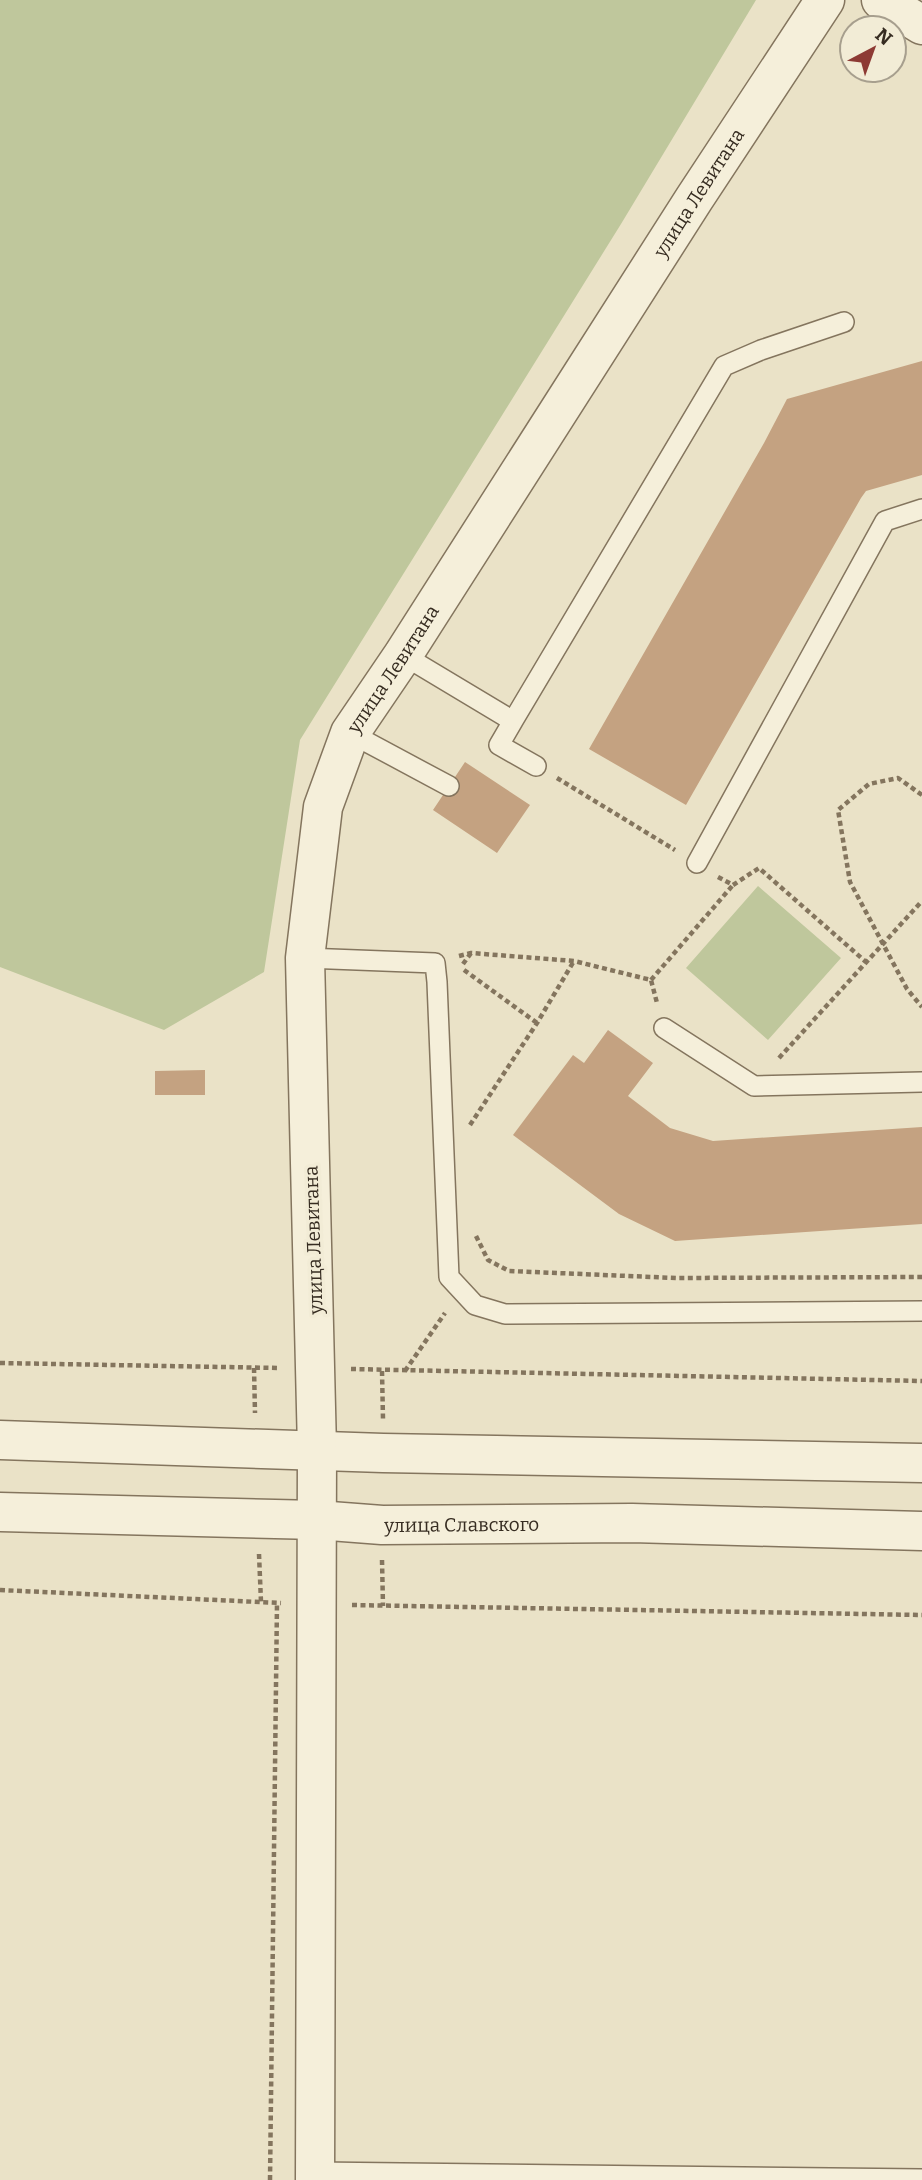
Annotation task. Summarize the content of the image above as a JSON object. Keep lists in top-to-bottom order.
{
  "streets": {
    "street": ["улица Левитана", "улица Славского"]
  },
  "crossings": [
    ["улица Левитана", "улица Славского"]
  ],
  "north": "top right"
}
